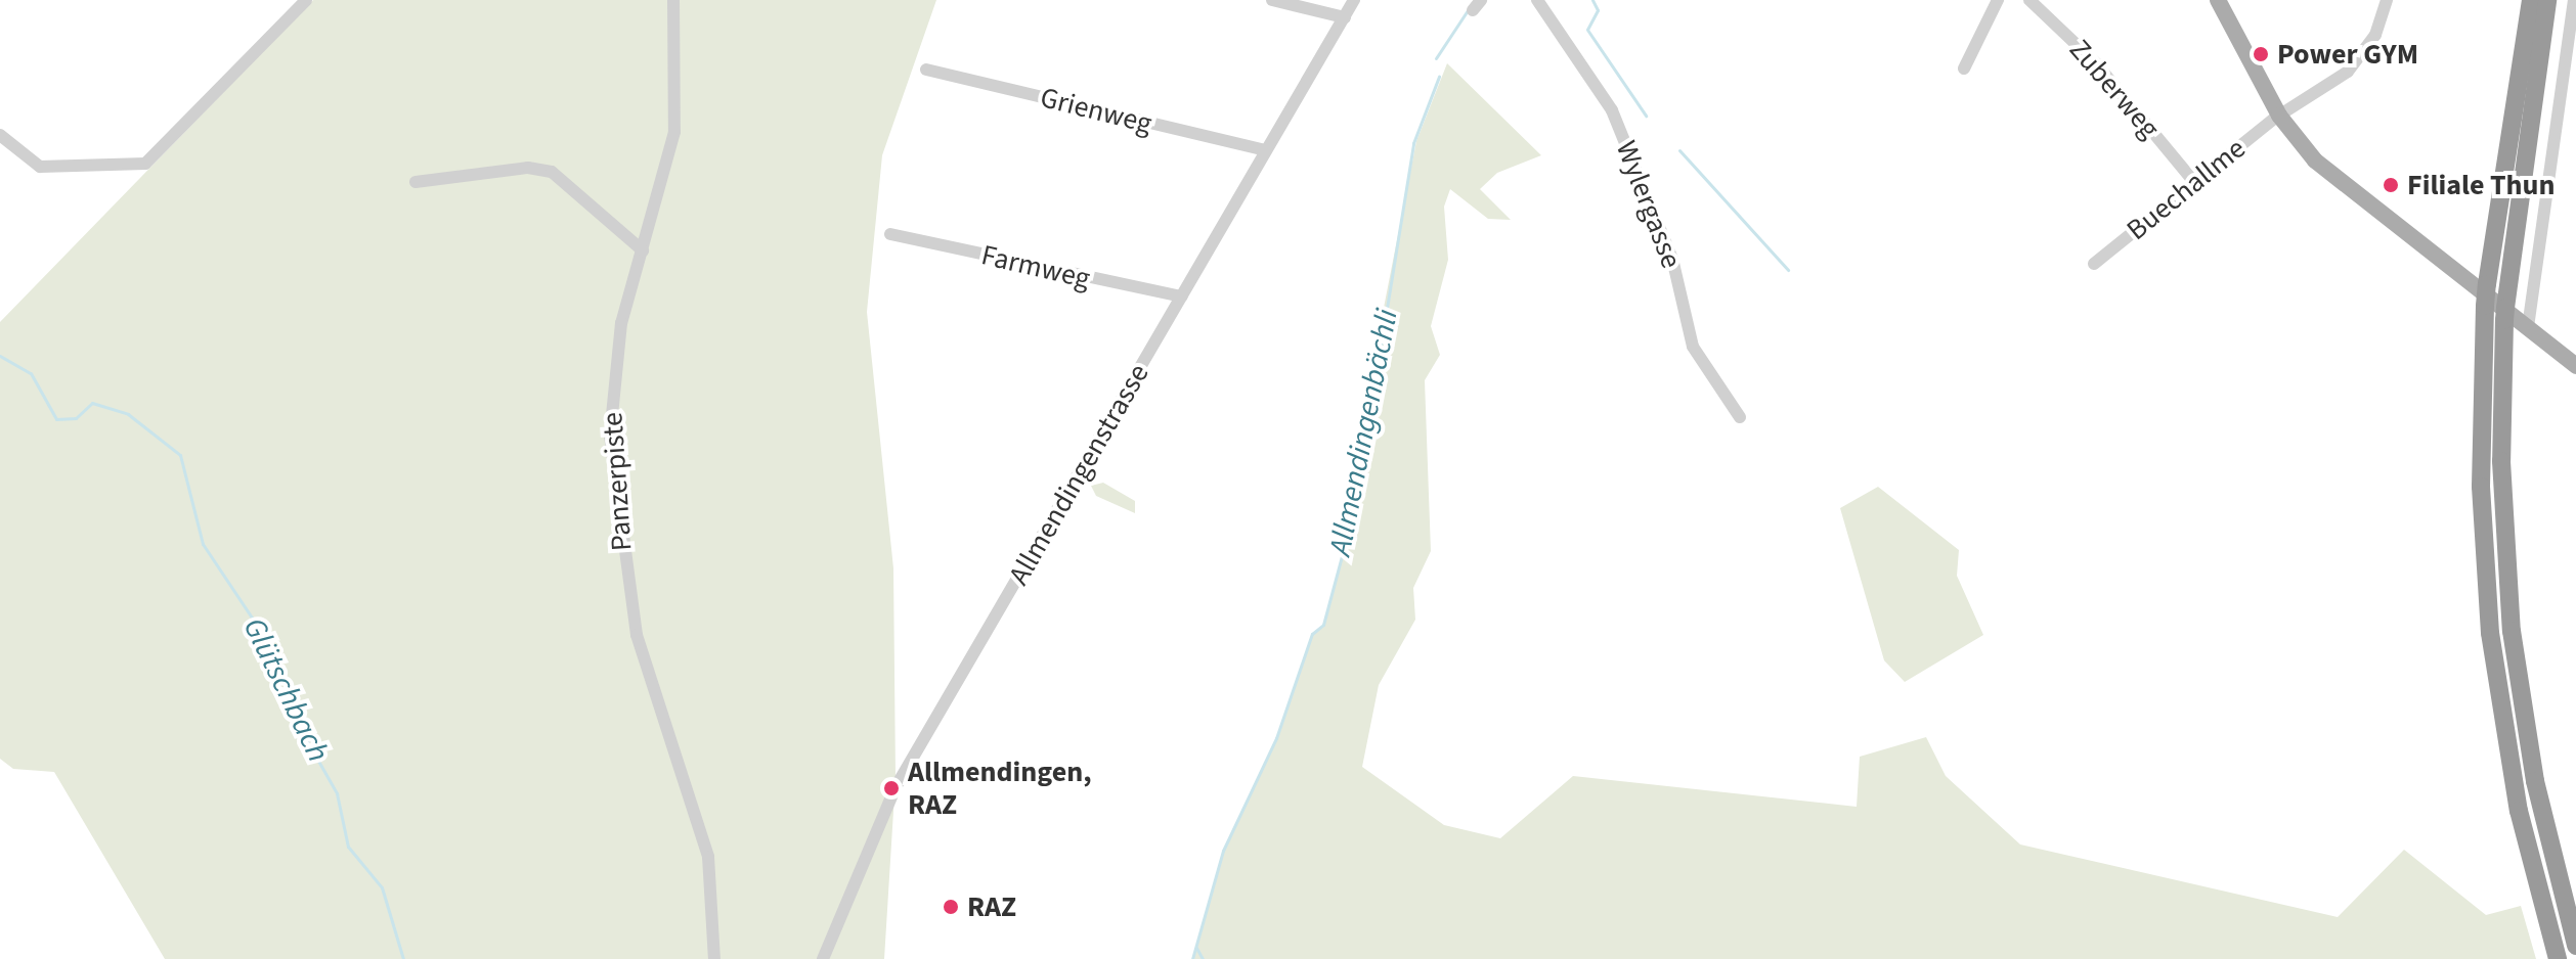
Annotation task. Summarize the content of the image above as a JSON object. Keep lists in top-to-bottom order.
{
  "streets": {
    "street": [
      "Zuberweg",
      "Grienweg",
      "Buechallme",
      "Wylergasse",
      "Farmweg",
      "Allmendingenstrasse",
      "Panzerpiste"
    ]
  },
  "crossings": [
    ["Zuberweg", "Buechallme"],
    ["Grienweg", "Allmendingenstrasse"],
    ["Farmweg", "Allmendingenstrasse"]
  ],
  "water": ["Allmendingenbächli", "Glütschbach"],
  "places": [
    "Power GYM",
    "Filiale Thun",
    "Allmendingen, RAZ",
    "RAZ"
  ]
}
